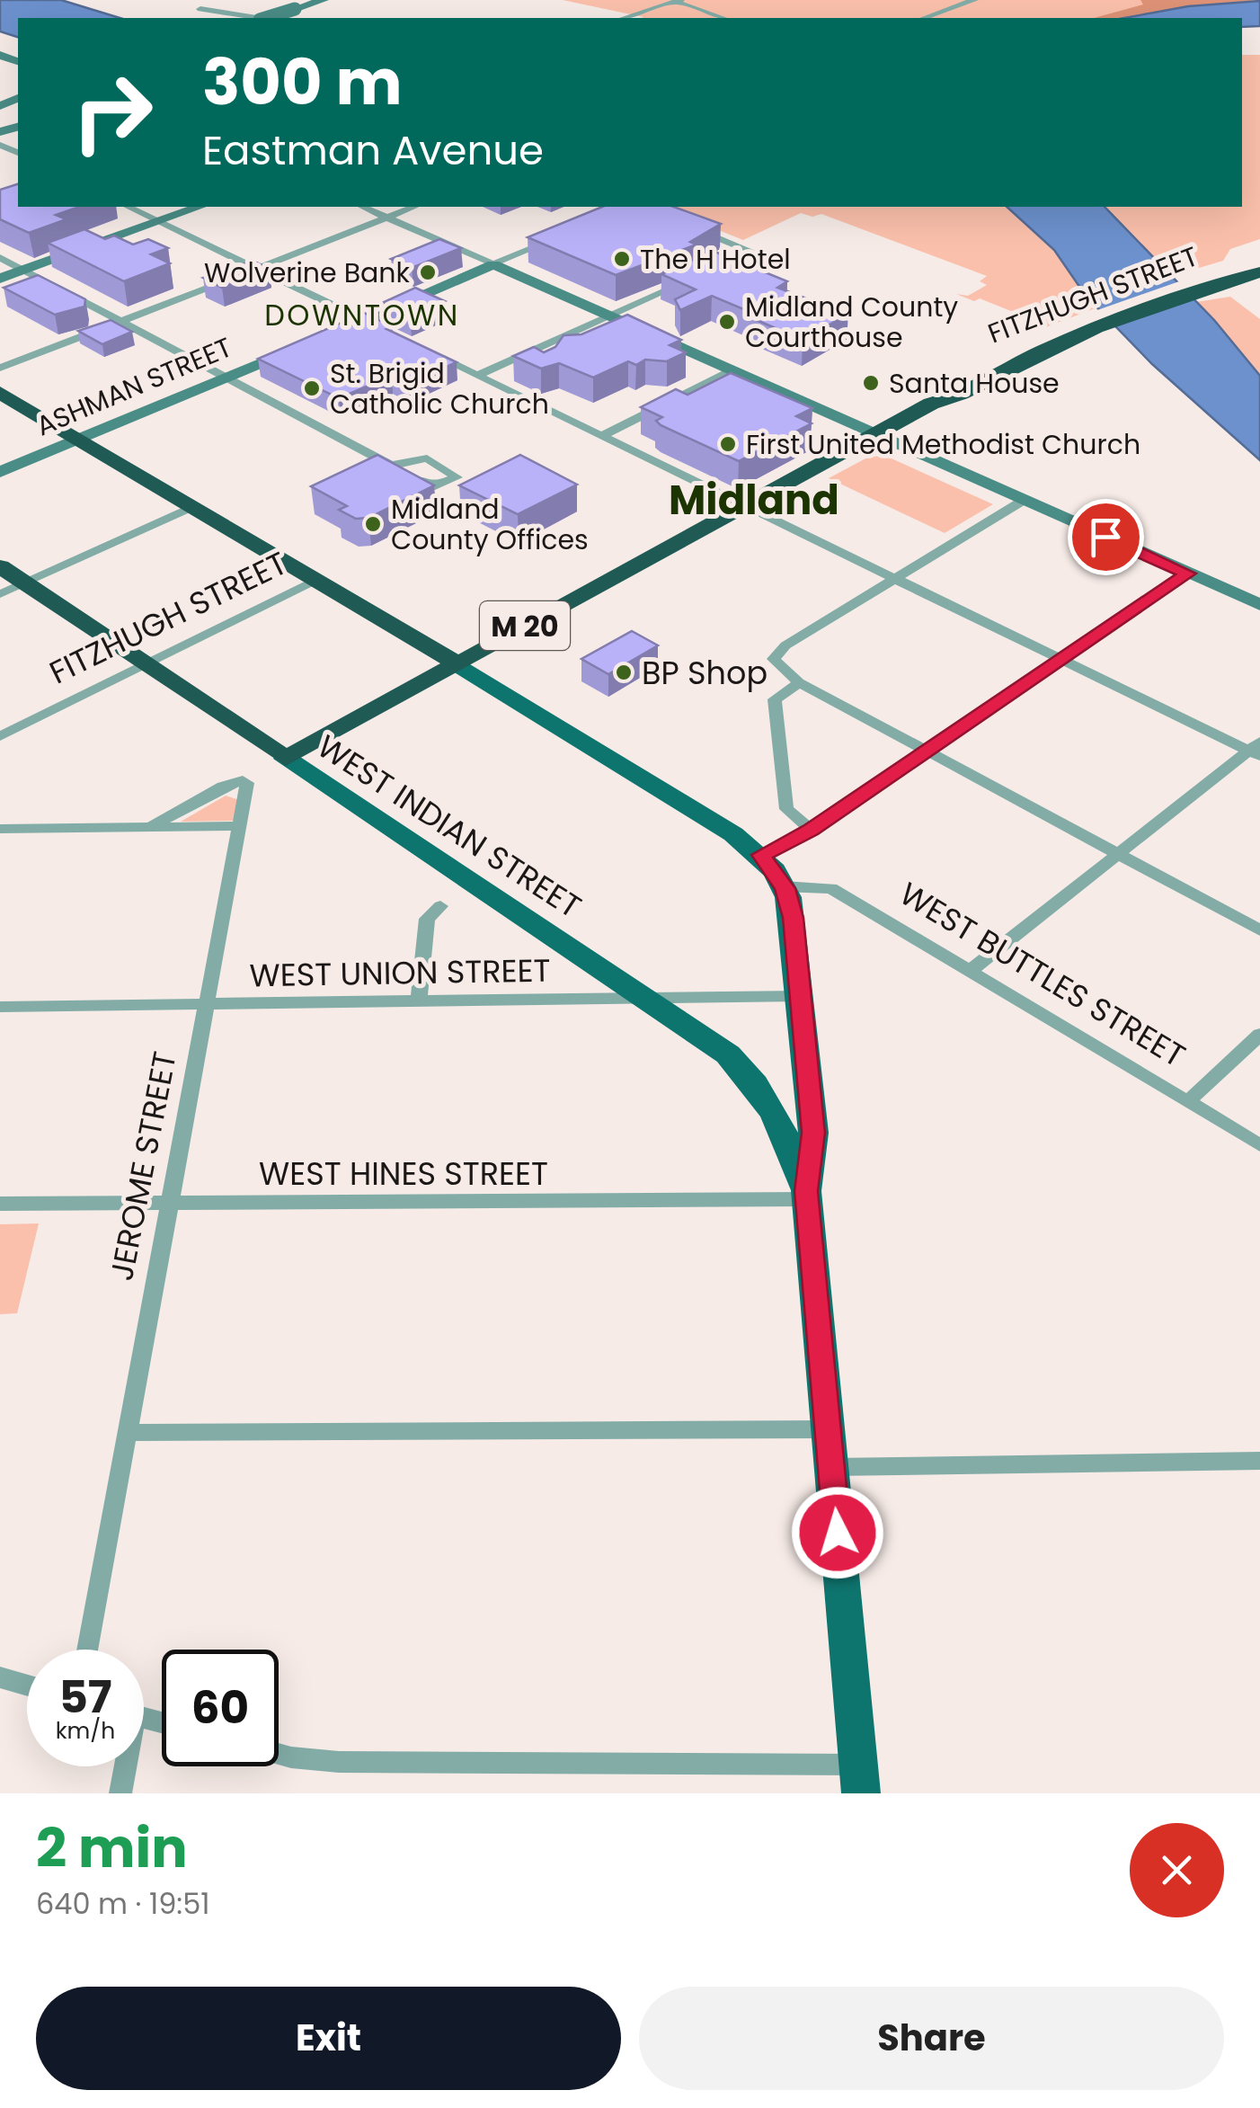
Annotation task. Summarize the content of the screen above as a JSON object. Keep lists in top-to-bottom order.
{
  "streets": {
    "highway": ["FITZHUGH STREET", "M 20", "WEST INDIAN STREET"],
    "street": [
      "ASHMAN STREET",
      "WEST UNION STREET",
      "WEST BUTTLES STREET",
      "JEROME STREET",
      "WEST HINES STREET"
    ]
  },
  "crossings": [
    ["FITZHUGH STREET", "M 20"],
    ["FITZHUGH STREET", "WEST INDIAN STREET"],
    ["M 20", "WEST INDIAN STREET"],
    ["WEST INDIAN STREET", "WEST UNION STREET"],
    ["WEST INDIAN STREET", "WEST HINES STREET"],
    ["WEST UNION STREET", "JEROME STREET"],
    ["JEROME STREET", "WEST HINES STREET"]
  ],
  "districts": ["DOWNTOWN", "Midland"],
  "places": [
    "The H Hotel",
    "Wolverine Bank",
    "Midland County Courthouse",
    "Santa House",
    "St. Brigid Catholic Church",
    "First United Methodist Church",
    "Midland County Offices",
    "BP Shop"
  ],
  "page": {
    "turn": ["300 m", "Eastman Avenue"],
    "speed": "57 km/h",
    "limit": "60",
    "heading": ["2 min", "640 m · 19:51"],
    "buttons": ["Exit", "Share"]
  }
}
